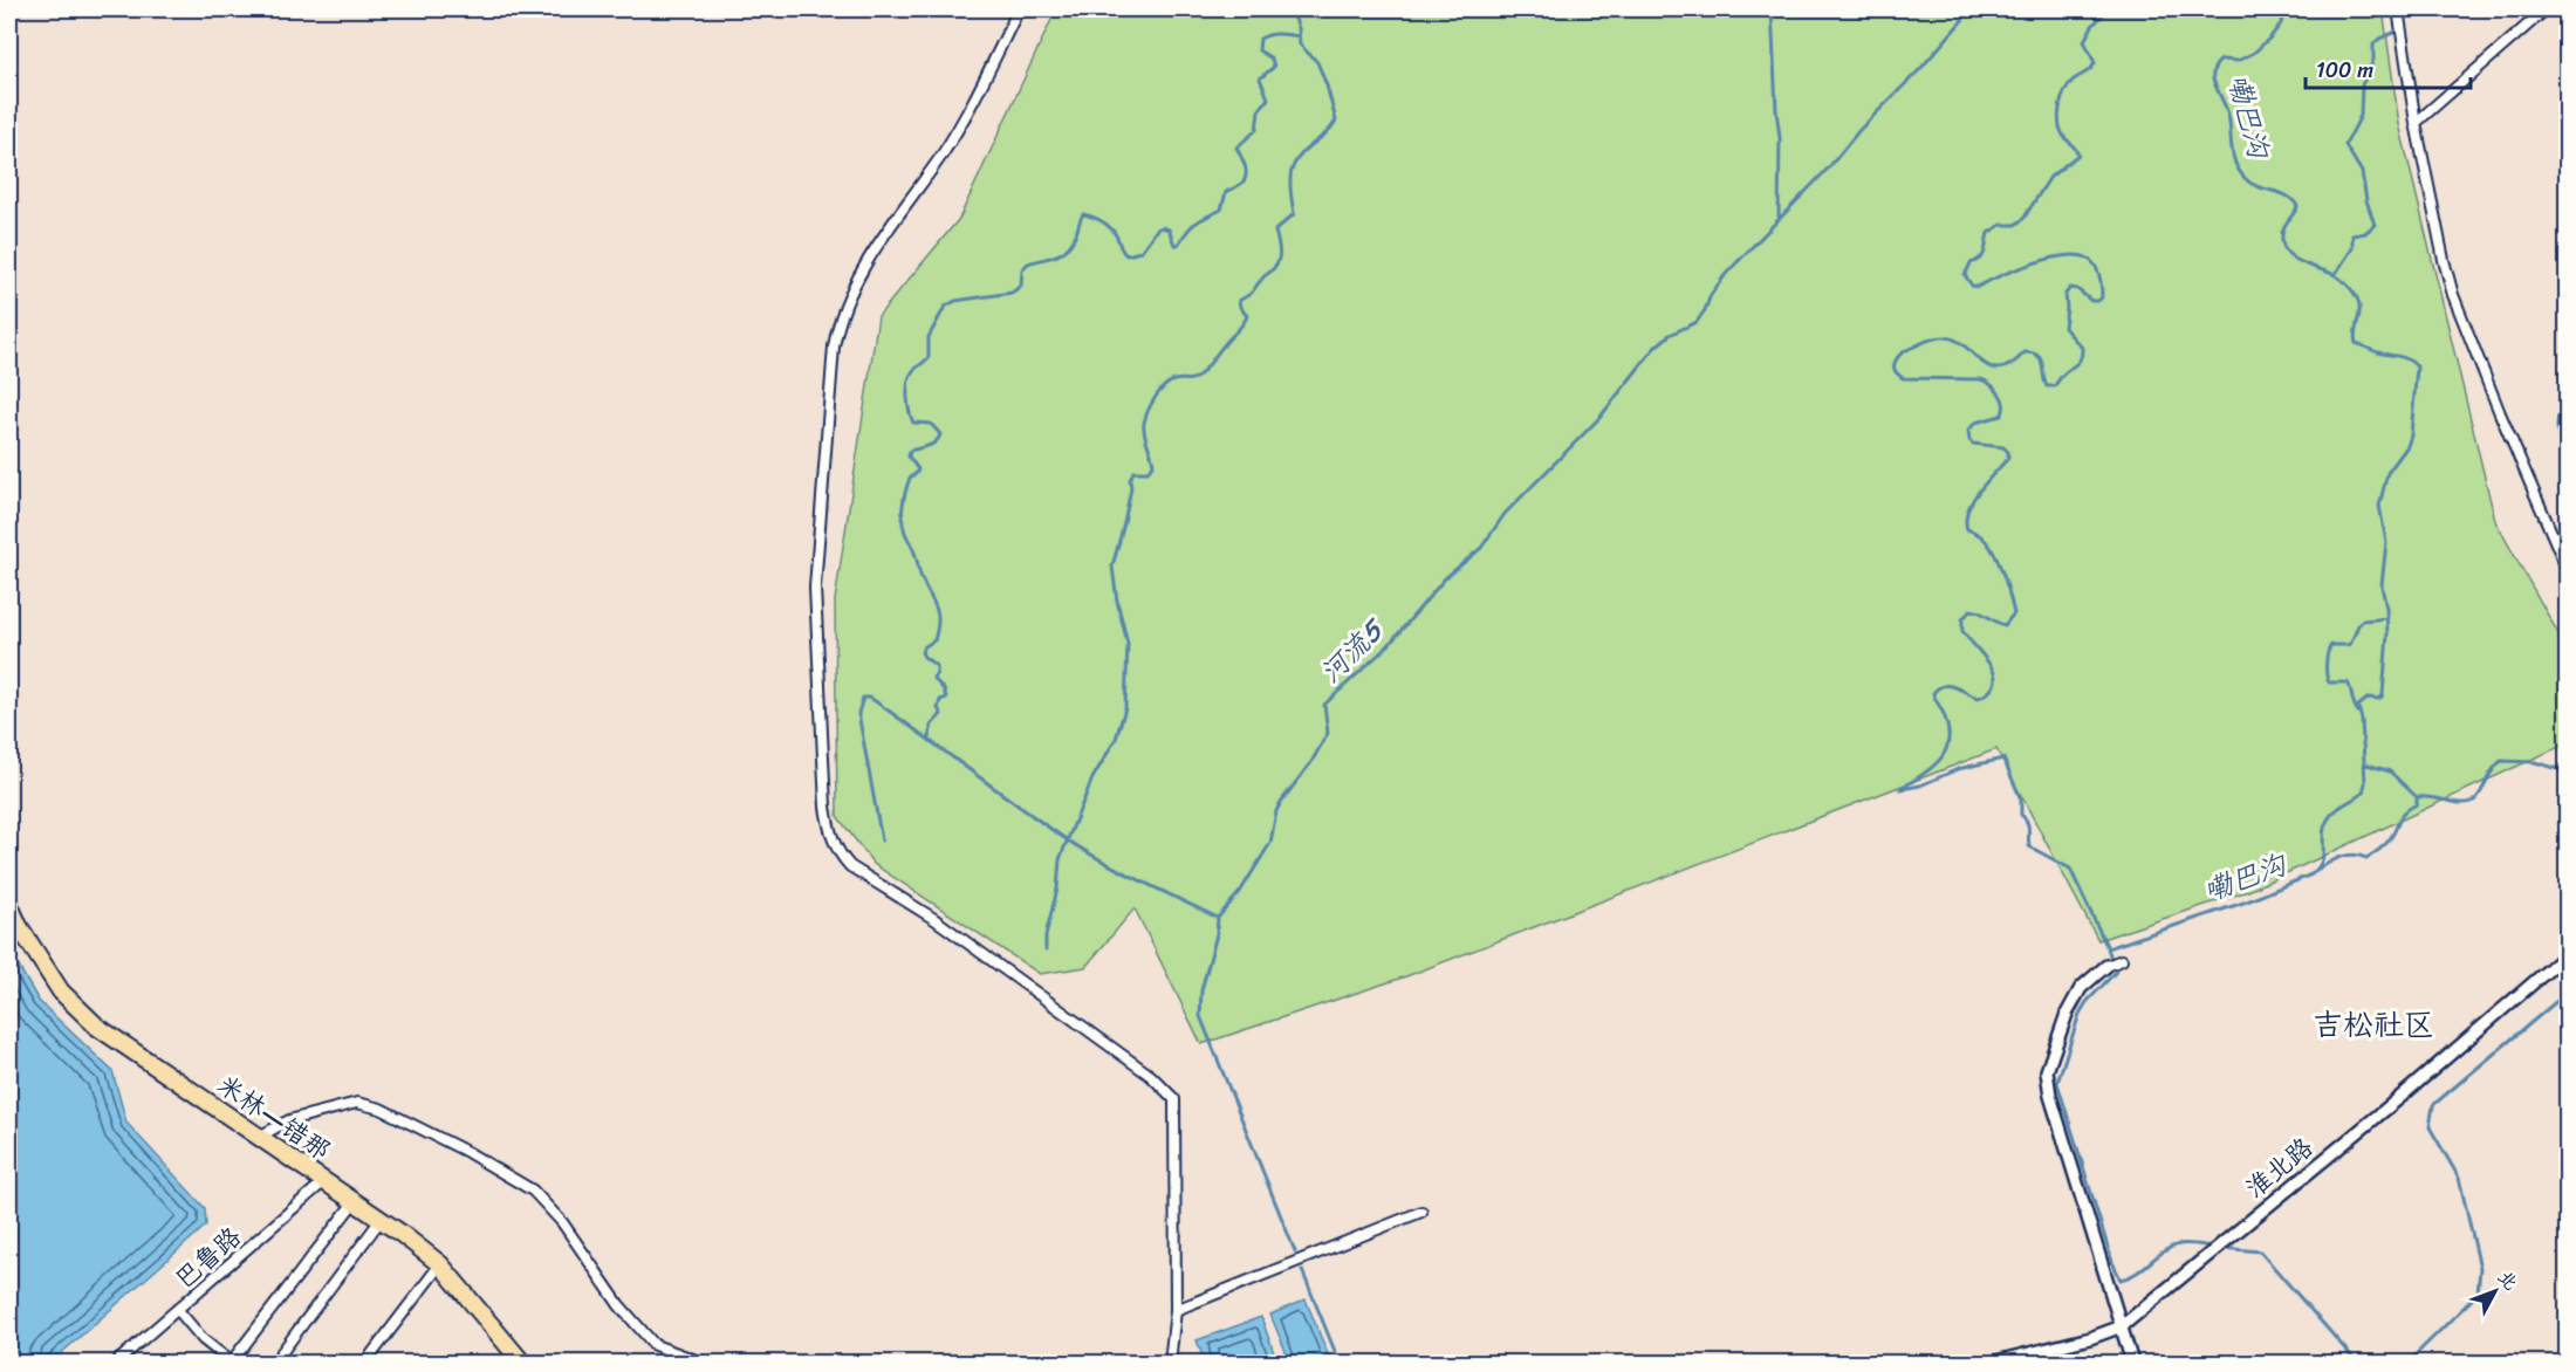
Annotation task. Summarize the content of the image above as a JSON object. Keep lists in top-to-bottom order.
{
  "streets": {
    "highway": ["米林—错那"],
    "street": ["淮北路", "巴鲁路"]
  },
  "crossings": [
    ["米林—错那", "巴鲁路"]
  ],
  "districts": ["吉松社区"],
  "water": ["嘞巴沟", "河流5"],
  "scale_bar": "100 m",
  "north": "top right"
}
